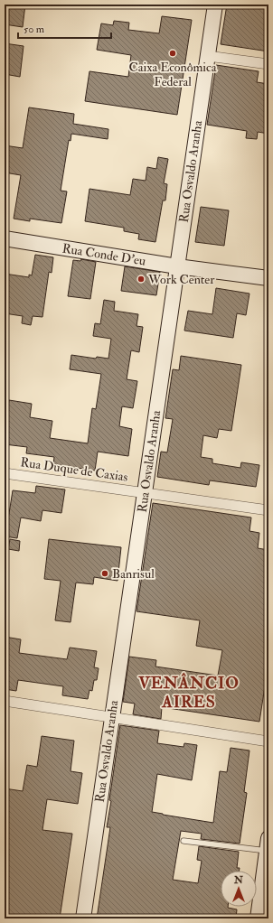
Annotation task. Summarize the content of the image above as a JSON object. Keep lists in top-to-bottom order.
{
  "streets": {
    "main road": ["Rua Osvaldo Aranha", "Rua Conde D'eu"],
    "street": ["Rua Duque de Caxias"]
  },
  "crossings": [
    ["Rua Osvaldo Aranha", "Rua Conde D'eu"],
    ["Rua Osvaldo Aranha", "Rua Duque de Caxias"]
  ],
  "districts": ["VENÂNCIO AIRES"],
  "places": ["Caixa Econômica Federal", "Work Center", "Banrisul"],
  "scale_bar": "50 m",
  "north": "top"
}
